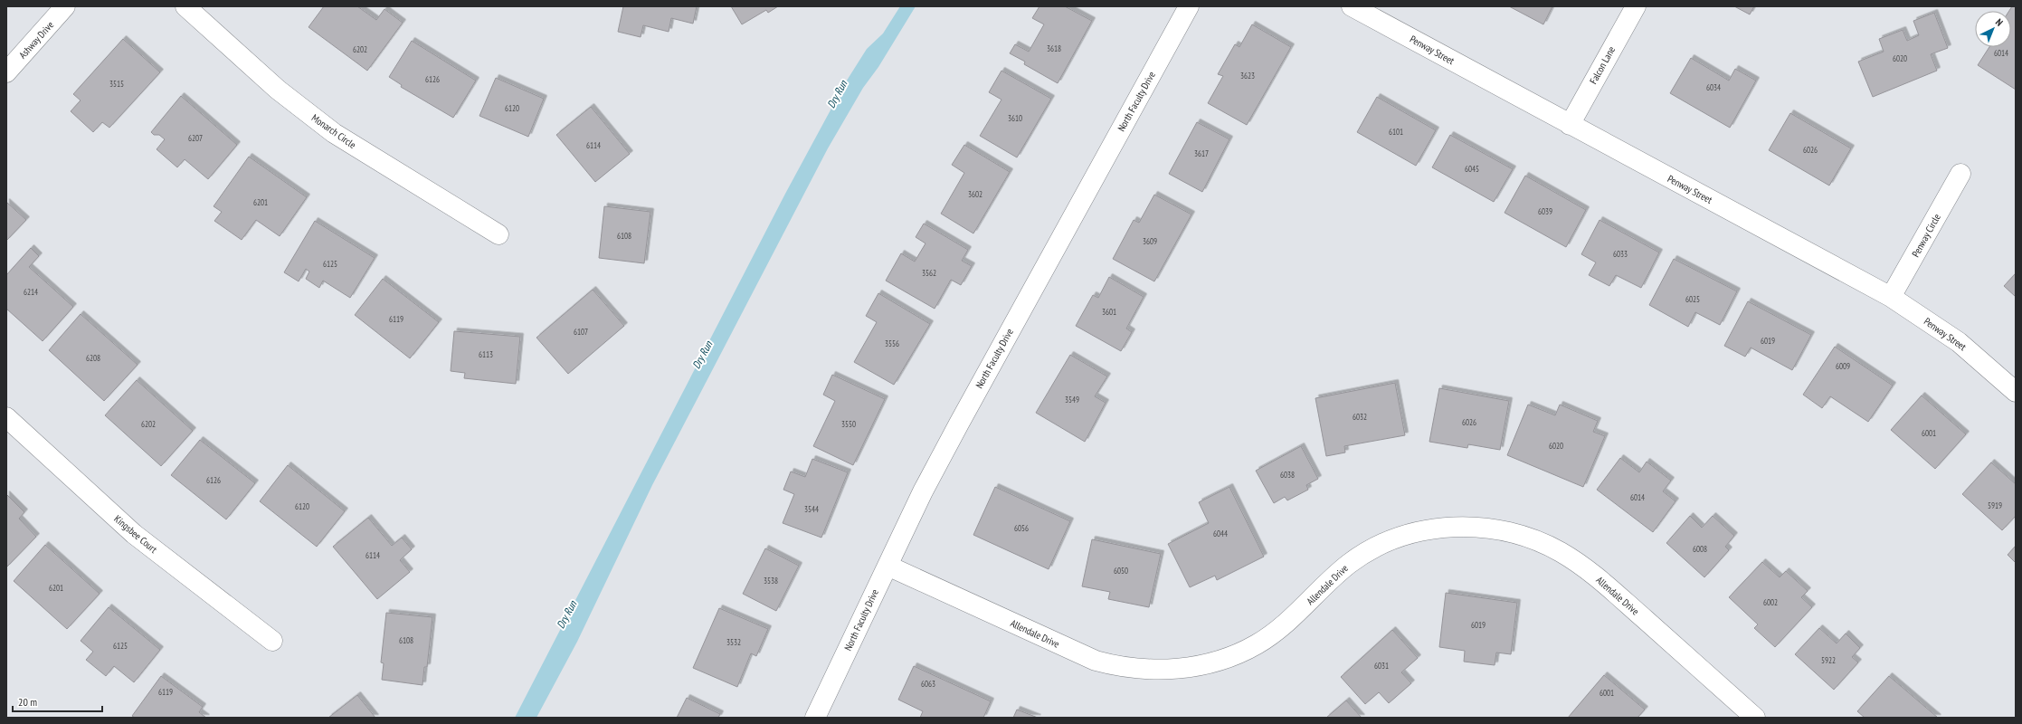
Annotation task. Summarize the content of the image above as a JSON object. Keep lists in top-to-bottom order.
{
  "streets": {
    "street": [
      "Ashway Drive",
      "Penway Street",
      "Falcon Lane",
      "North Faculty Drive",
      "Monarch Circle",
      "Penway Circle",
      "Kingsbee Court",
      "Allendale Drive"
    ]
  },
  "crossings": [
    ["Penway Street", "Falcon Lane"],
    ["Penway Street", "Penway Circle"],
    ["North Faculty Drive", "Allendale Drive"]
  ],
  "water": ["Dry Run"],
  "house_numbers": [
    "3618",
    "6202",
    "6014",
    "6020",
    "3623",
    "6126",
    "3515",
    "6034",
    "6120",
    "3610",
    "6101",
    "6207",
    "6114",
    "6026",
    "3617",
    "6045",
    "3602",
    "6201",
    "6039",
    "6108",
    "3609",
    "6033",
    "6125",
    "3562",
    "6214",
    "6025",
    "3601",
    "6119",
    "6107",
    "6019",
    "3556",
    "6113",
    "6208",
    "6009",
    "3549",
    "6032",
    "6026",
    "6202",
    "3550",
    "6001",
    "6020",
    "6038",
    "6126",
    "6014",
    "5919",
    "6120",
    "3544",
    "6056",
    "6044",
    "6008",
    "6114",
    "6050",
    "3538",
    "6201",
    "6002",
    "6019",
    "6108",
    "3532",
    "6125",
    "5922",
    "6031",
    "6063",
    "6119",
    "6001"
  ],
  "scale_bar": "20 m",
  "north": "top right"
}
